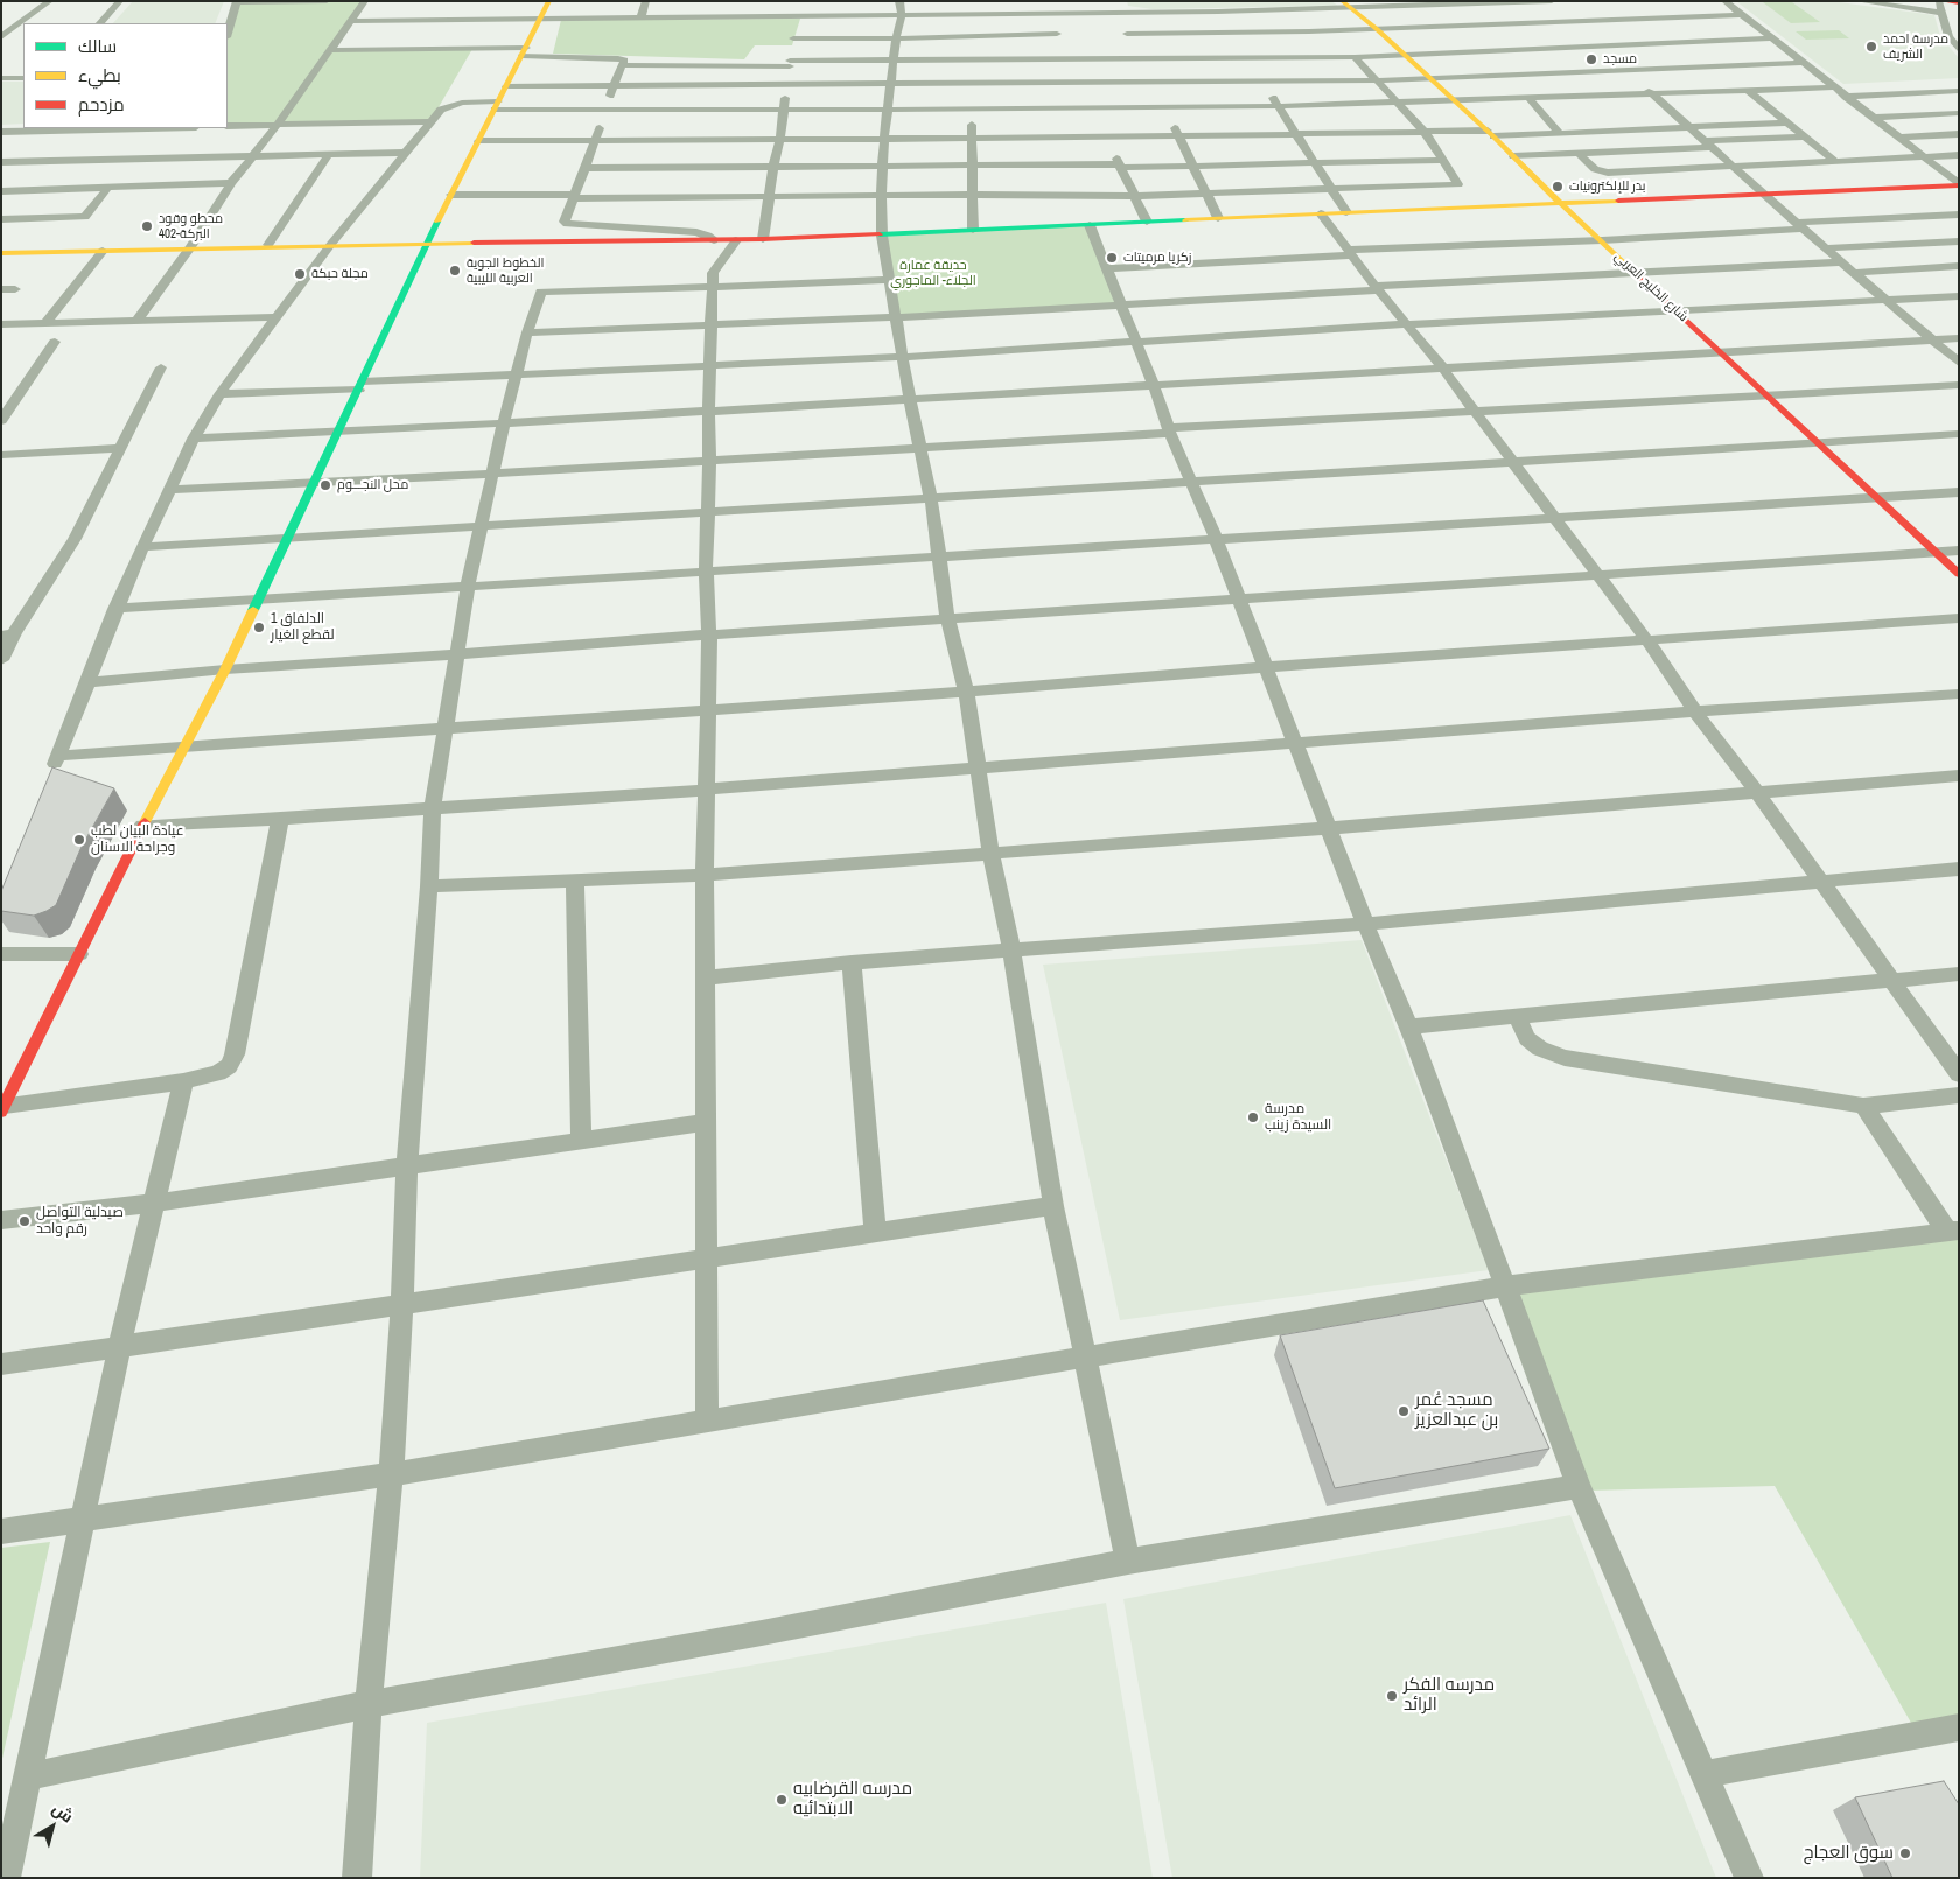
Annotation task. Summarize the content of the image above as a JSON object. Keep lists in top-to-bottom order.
{
  "streets": {
    "street": ["شارع الخليج العربي"]
  },
  "parks": ["حديقة عمارة الجلاء- الماجوري"],
  "places": [
    "مدرسة احمد الشريف",
    "مسجد",
    "بدر للإلكترونيات",
    "محطو وقود 402-البركة",
    "زكريا مرميتات",
    "الخطوط الجوية العربية الليبية",
    "مجلة حبكة",
    "محل النجـــوم",
    "الدلفاق 1 لقطع الغيار",
    "عيادة البيان لطب وجراحة الاسنان",
    "مدرسة السيدة زينب",
    "صيدلية التواصل رقم واحد",
    "مسجد عُمر بن عبدالعزيز",
    "مدرسه الفكر الرائد",
    "مدرسه القرضابيه الابتدائيه",
    "سوق العجاج"
  ],
  "legend": ["سالك", "بطيء", "مزدحم"],
  "north": "top right"
}
